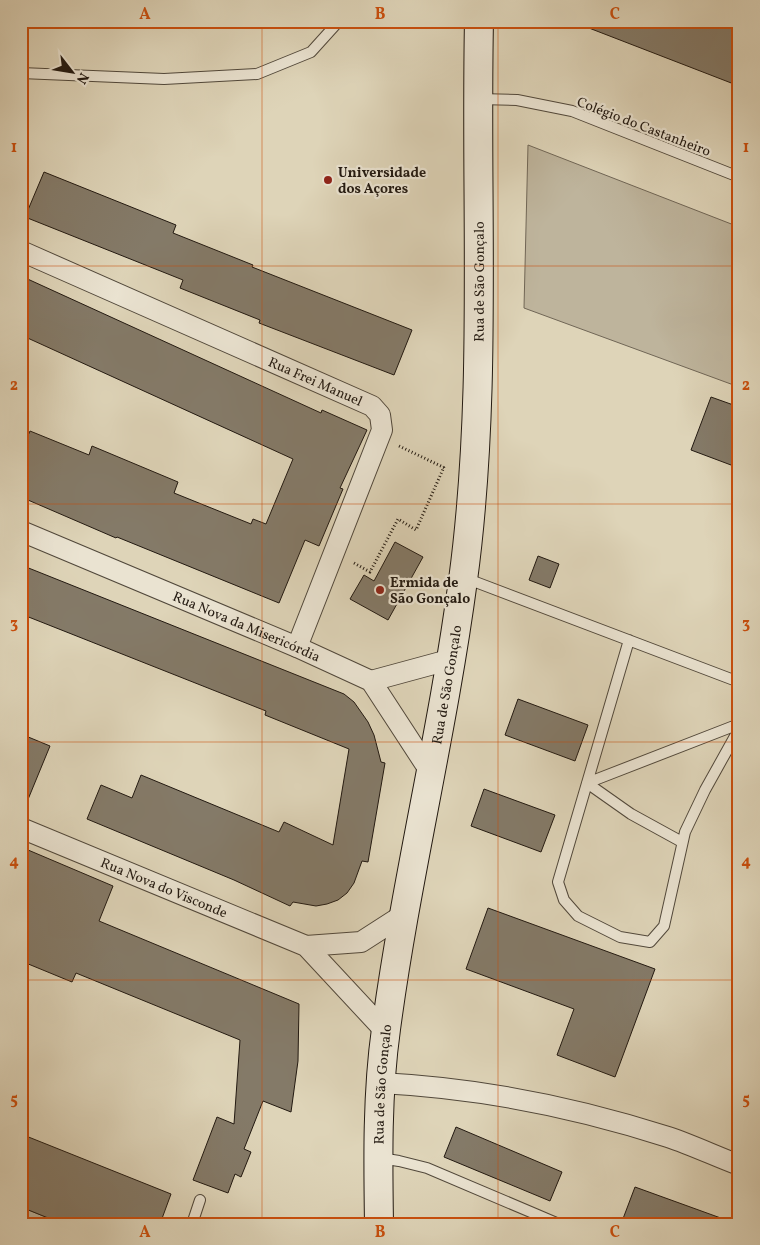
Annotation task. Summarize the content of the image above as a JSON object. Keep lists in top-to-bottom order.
{
  "streets": {
    "main road": ["Rua de São Gonçalo"],
    "street": ["Rua Frei Manuel", "Rua Nova da Misericórdia", "Rua Nova do Visconde"],
    "lane": ["Colégio do Castanheiro"]
  },
  "crossings": [
    ["Colégio do Castanheiro", "Rua de São Gonçalo"],
    ["Rua de São Gonçalo", "Rua Nova do Visconde"],
    ["Rua Frei Manuel", "Rua Nova da Misericórdia"]
  ],
  "places": ["Universidade dos Açores", "Ermida de São Gonçalo"],
  "north": "bottom right",
  "grid": {
    "columns": ["A", "B", "C"],
    "rows": [
      "1",
      "2",
      "3",
      "4",
      "5"
    ]
  }
}
